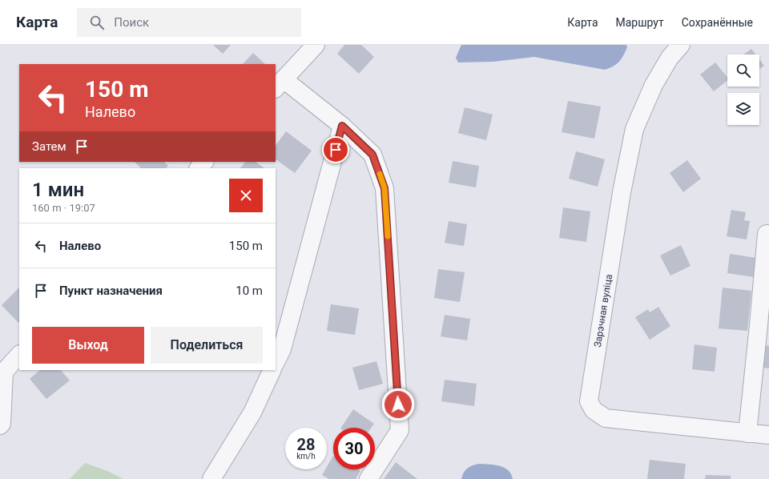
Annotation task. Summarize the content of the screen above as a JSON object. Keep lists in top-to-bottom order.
{
  "streets": {
    "street": ["Зарэчная вуліца"]
  },
  "page": {
    "header": "Карта",
    "search": "Поиск",
    "nav": ["Карта", "Маршрут", "Сохранённые"],
    "turn": ["150 m", "Налево"],
    "then": "Затем",
    "heading": ["1 мин", "160 m · 19:07"],
    "list": [
      {
        "name": "Налево",
        "value": "150 m"
      },
      {
        "name": "Пункт назначения",
        "value": "10 m"
      }
    ],
    "buttons": ["Выход", "Поделиться"],
    "speed": "28 km/h",
    "limit": "30"
  }
}
